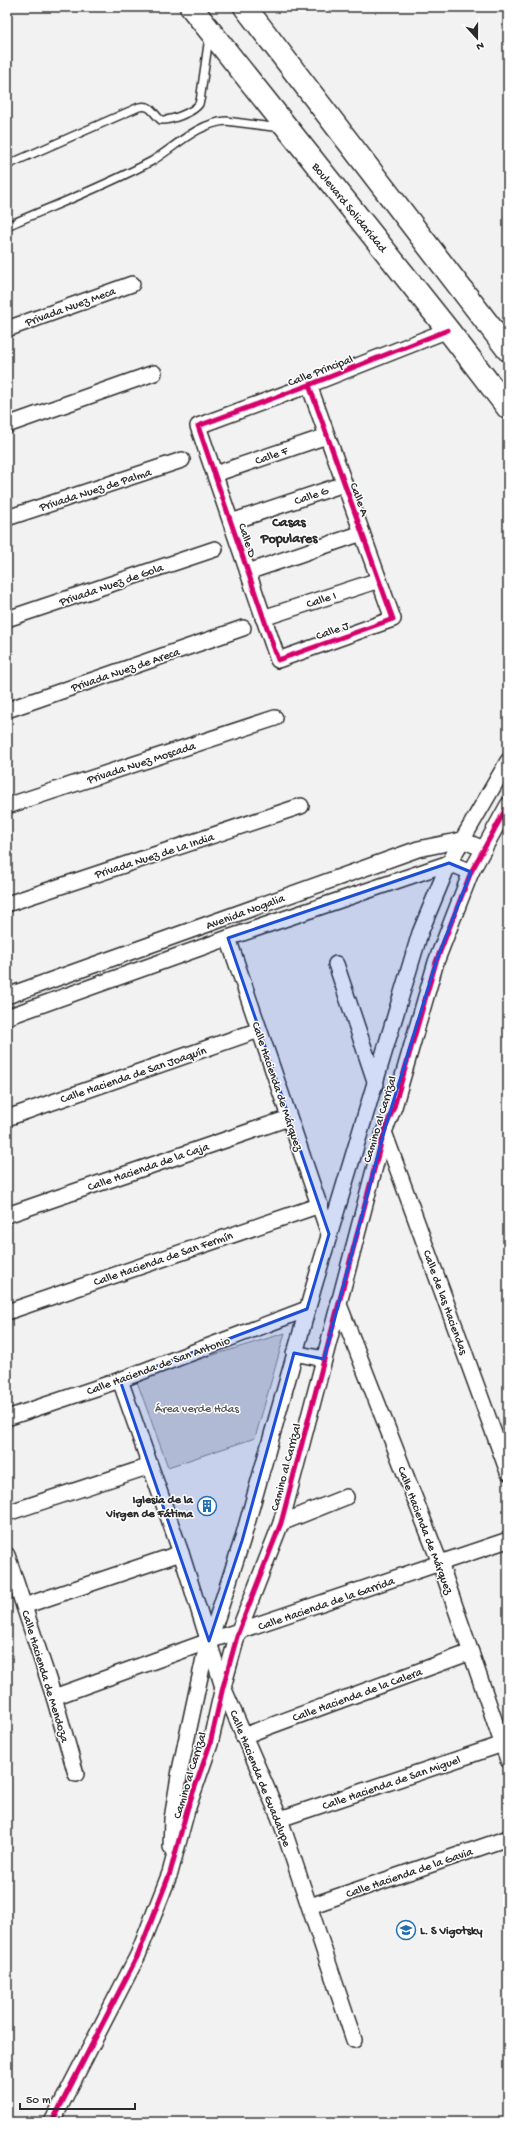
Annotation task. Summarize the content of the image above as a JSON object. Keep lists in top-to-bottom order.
{
  "streets": {
    "highway": ["Boulevard Solidaridad"],
    "street": [
      "Privada Nuez Meca",
      "Calle Principal",
      "Calle F",
      "Privada Nuez de Palma",
      "Calle G",
      "Calle A",
      "Calle D",
      "Privada Nuez de Gola",
      "Calle I",
      "Calle J",
      "Privada Nuez de Areca",
      "Privada Nuez Moscada",
      "Privada Nuez de La India",
      "Avenida Nogalia",
      "Calle Hacienda de San Joaquín",
      "Calle Hacienda de Márquez",
      "Camino al Carrizal",
      "Calle Hacienda de la Caja",
      "Calle Hacienda de San Fermín",
      "Calle de las Haciendas",
      "Calle Hacienda de San Antonio",
      "Calle Hacienda de la Garrida",
      "Calle Hacienda de Mendoza",
      "Calle Hacienda de la Calera",
      "Calle Hacienda de Guadalupe",
      "Calle Hacienda de San Miguel",
      "Calle Hacienda de la Gavia"
    ]
  },
  "crossings": [
    ["Boulevard Solidaridad", "Calle Principal"],
    ["Calle Principal", "Calle A"],
    ["Calle Principal", "Calle D"],
    ["Calle F", "Calle A"],
    ["Calle F", "Calle D"],
    ["Calle G", "Calle A"],
    ["Calle G", "Calle D"],
    ["Calle A", "Calle I"],
    ["Calle A", "Calle J"],
    ["Calle D", "Calle I"],
    ["Calle D", "Calle J"],
    ["Avenida Nogalia", "Calle Hacienda de Márquez"],
    ["Avenida Nogalia", "Camino al Carrizal"],
    ["Calle Hacienda de San Joaquín", "Calle Hacienda de Márquez"],
    ["Calle Hacienda de Márquez", "Camino al Carrizal"],
    ["Calle Hacienda de Márquez", "Calle Hacienda de la Caja"],
    ["Calle Hacienda de Márquez", "Calle Hacienda de San Fermín"],
    ["Calle Hacienda de Márquez", "Calle Hacienda de la Garrida"],
    ["Calle Hacienda de Márquez", "Calle Hacienda de la Calera"],
    ["Calle Hacienda de Márquez", "Calle Hacienda de San Miguel"],
    ["Camino al Carrizal", "Calle de las Haciendas"],
    ["Camino al Carrizal", "Calle Hacienda de San Antonio"],
    ["Camino al Carrizal", "Calle Hacienda de la Garrida"],
    ["Camino al Carrizal", "Calle Hacienda de Guadalupe"],
    ["Calle Hacienda de San Antonio", "Calle Hacienda de Guadalupe"],
    ["Calle Hacienda de la Garrida", "Calle Hacienda de Mendoza"],
    ["Calle Hacienda de la Garrida", "Calle Hacienda de Guadalupe"],
    ["Calle Hacienda de la Calera", "Calle Hacienda de Guadalupe"],
    ["Calle Hacienda de Guadalupe", "Calle Hacienda de San Miguel"],
    ["Calle Hacienda de Guadalupe", "Calle Hacienda de la Gavia"]
  ],
  "districts": ["Casas Populares"],
  "parks": ["Área verde Hdas"],
  "places": {
    "building": ["Iglesia de la Virgen de Fátima"],
    "school or university": ["L. S Vigotsky"]
  },
  "scale_bar": "50 m",
  "north": "bottom"
}
